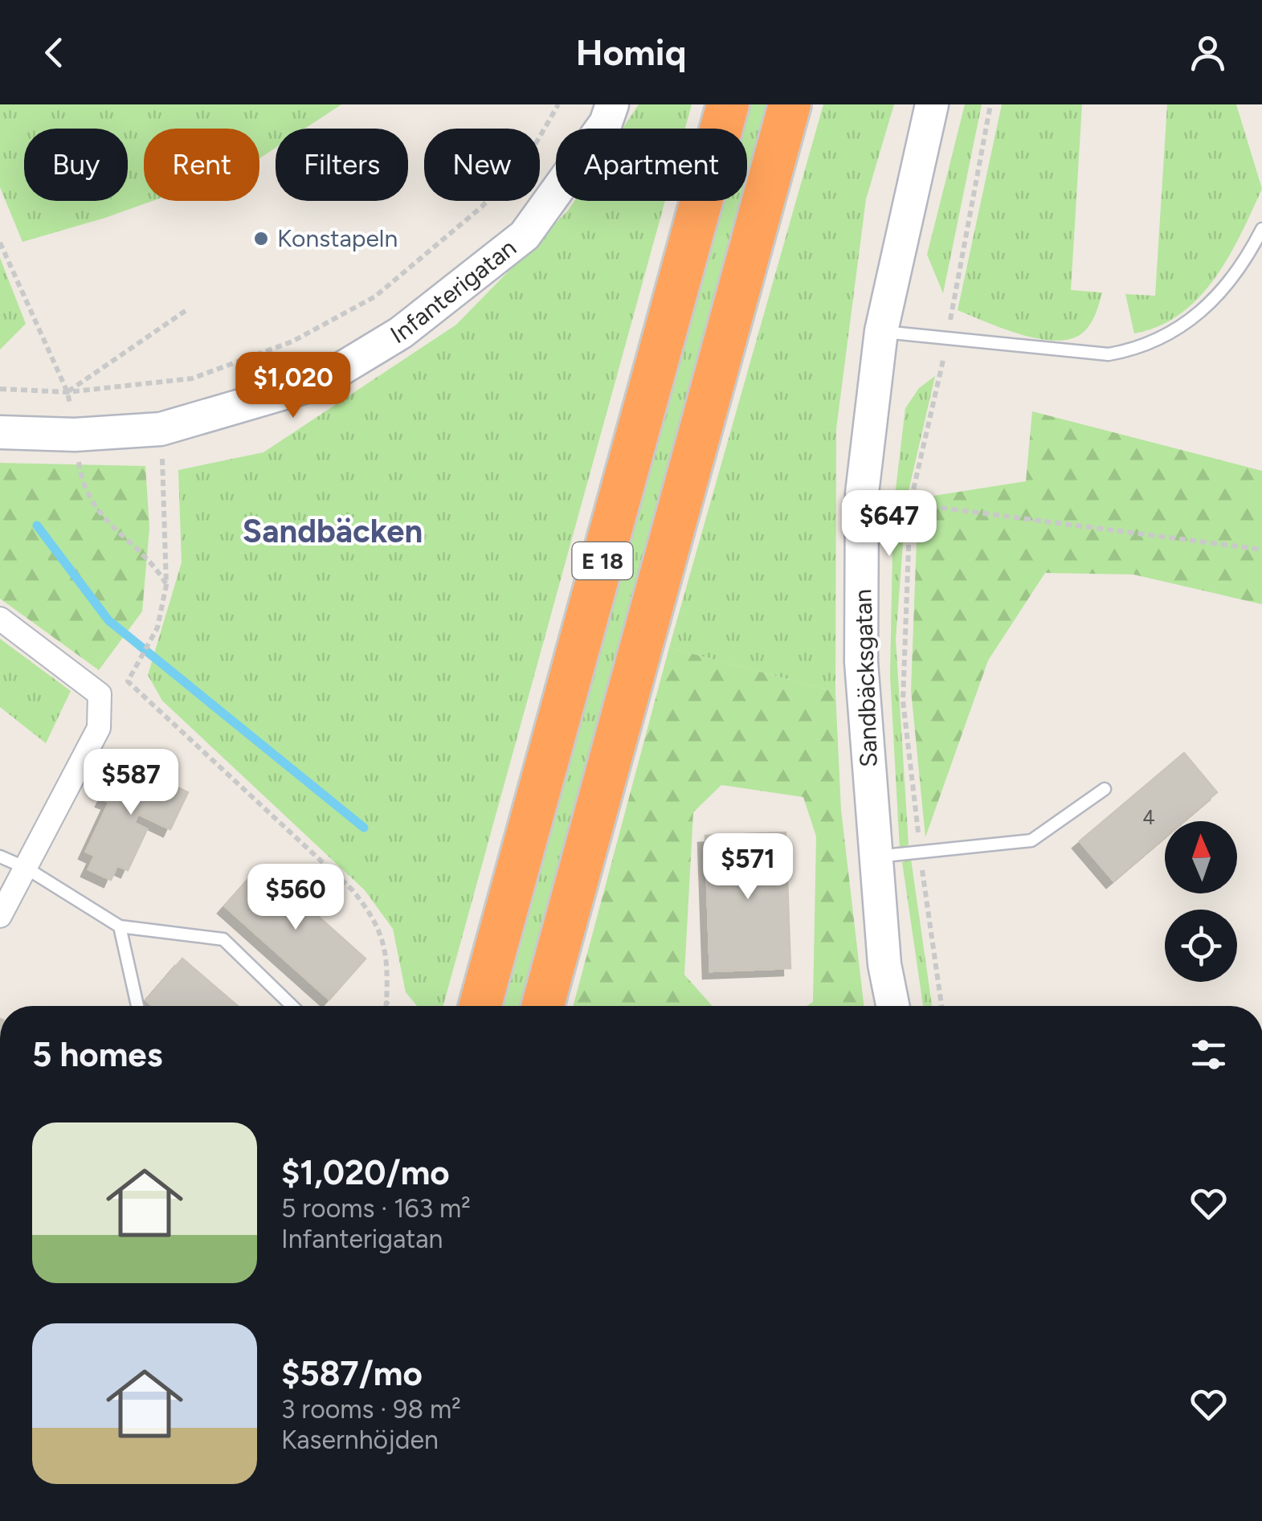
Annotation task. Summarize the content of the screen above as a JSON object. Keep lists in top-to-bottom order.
{
  "streets": {
    "highway": ["E 18"],
    "street": ["Infanterigatan", "Sandbäcksgatan"]
  },
  "districts": ["Sandbäcken"],
  "places": ["Konstapeln"],
  "house_numbers": ["4"],
  "north": "top",
  "page": {
    "header": "Homiq",
    "chip": [
      "Buy",
      "Rent",
      "Filters",
      "New",
      "Apartment"
    ],
    "price": [
      "$1,020",
      "$647",
      "$587",
      "$571",
      "$560"
    ],
    "heading": "5 homes",
    "list": [
      {
        "name": "$1,020/mo",
        "note": "5 rooms · 163 m² · Infanterigatan"
      },
      {
        "name": "$587/mo",
        "note": "3 rooms · 98 m² · Kasernhöjden"
      }
    ]
  }
}
